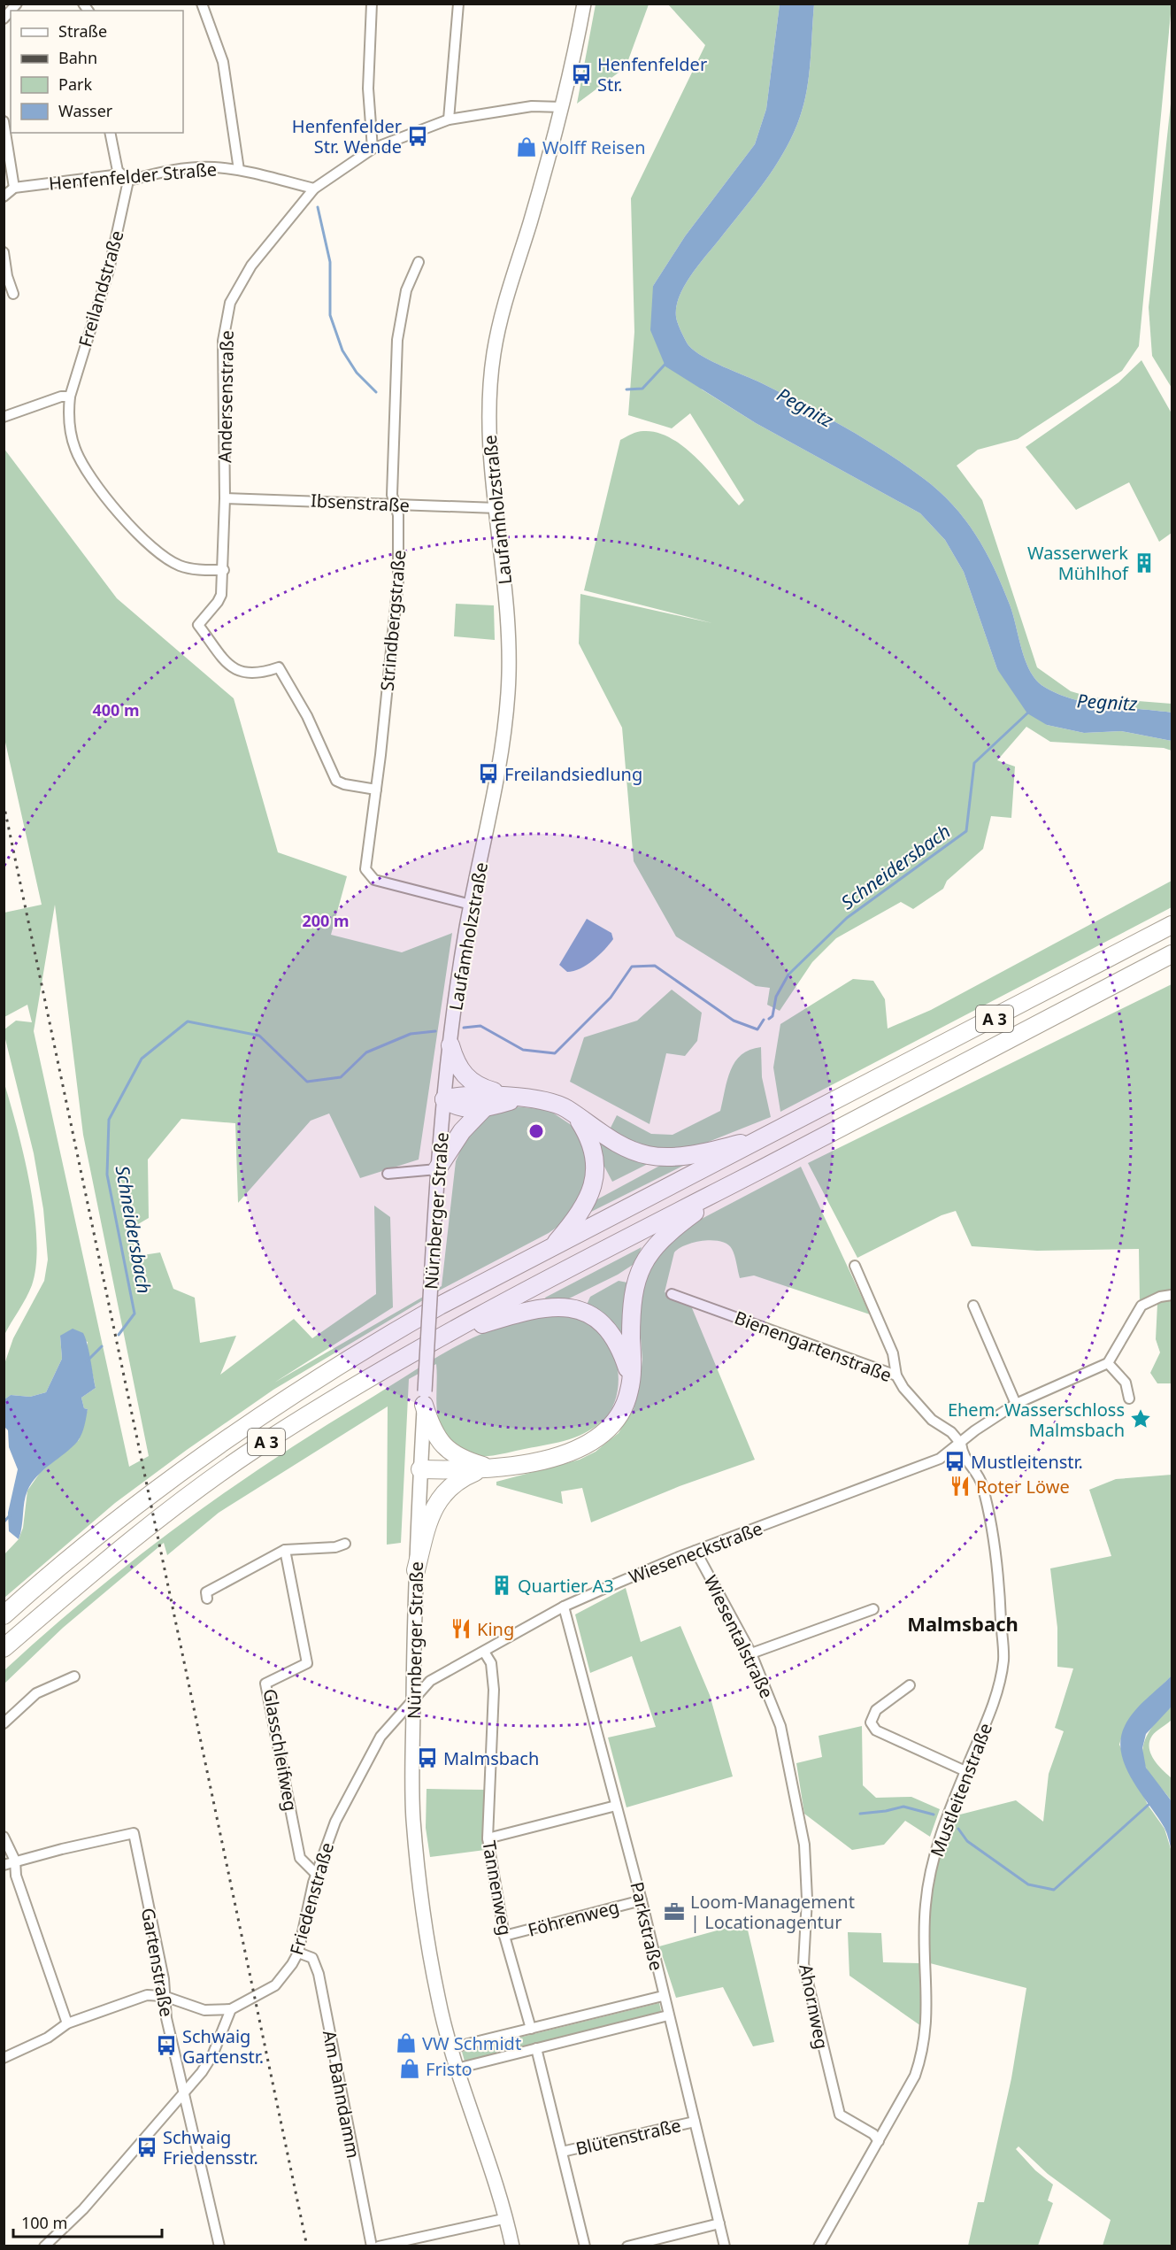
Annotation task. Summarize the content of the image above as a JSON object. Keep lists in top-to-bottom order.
{
  "streets": {
    "highway": ["A 3"],
    "main road": ["Laufamholzstraße", "Nürnberger Straße"],
    "street": [
      "Henfenfelder Straße",
      "Freilandstraße",
      "Andersenstraße",
      "Ibsenstraße",
      "Strindbergstraße",
      "Bienengartenstraße",
      "Wieseneckstraße",
      "Wiesentalstraße",
      "Glasschleifweg",
      "Mustleitenstraße",
      "Tannenweg",
      "Friedenstraße",
      "Föhrenweg",
      "Parkstraße",
      "Gartenstraße",
      "Ahornweg",
      "Am Bahndamm",
      "Blütenstraße"
    ]
  },
  "crossings": [
    ["Henfenfelder Straße", "Freilandstraße"],
    ["Henfenfelder Straße", "Andersenstraße"],
    ["Freilandstraße", "Andersenstraße"],
    ["Andersenstraße", "Ibsenstraße"],
    ["Andersenstraße", "Strindbergstraße"],
    ["Ibsenstraße", "Laufamholzstraße"],
    ["Ibsenstraße", "Strindbergstraße"],
    ["Laufamholzstraße", "Strindbergstraße"],
    ["Laufamholzstraße", "Nürnberger Straße"],
    ["Nürnberger Straße", "Wieseneckstraße"],
    ["Nürnberger Straße", "Friedenstraße"],
    ["Bienengartenstraße", "Wieseneckstraße"],
    ["Bienengartenstraße", "Mustleitenstraße"],
    ["Wieseneckstraße", "Wiesentalstraße"],
    ["Wieseneckstraße", "Mustleitenstraße"],
    ["Wieseneckstraße", "Tannenweg"],
    ["Wieseneckstraße", "Friedenstraße"],
    ["Wieseneckstraße", "Parkstraße"],
    ["Wiesentalstraße", "Ahornweg"],
    ["Glasschleifweg", "Friedenstraße"],
    ["Mustleitenstraße", "Ahornweg"],
    ["Tannenweg", "Föhrenweg"],
    ["Friedenstraße", "Am Bahndamm"],
    ["Föhrenweg", "Parkstraße"],
    ["Parkstraße", "Blütenstraße"]
  ],
  "districts": ["Malmsbach"],
  "water": ["Pegnitz", "Schneidersbach"],
  "places": {
    "bus stop": [
      "Henfenfelder Str.",
      "Henfenfelder Str. Wende",
      "Freilandsiedlung",
      "Mustleitenstr.",
      "Malmsbach",
      "Schwaig Gartenstr.",
      "Schwaig Friedensstr."
    ],
    "shop": ["Wolff Reisen", "VW Schmidt", "Fristo"],
    "building": ["Wasserwerk Mühlhof", "Quartier A3"],
    "place": ["Ehem. Wasserschloss Malmsbach"],
    "restaurant": ["Roter Löwe", "King"],
    "office": ["Loom-Management | Locationagentur"]
  },
  "legend": [
    "Straße",
    "Bahn",
    "Park",
    "Wasser"
  ],
  "scale_bar": "100 m",
  "rings": ["400 m", "200 m"]
}
